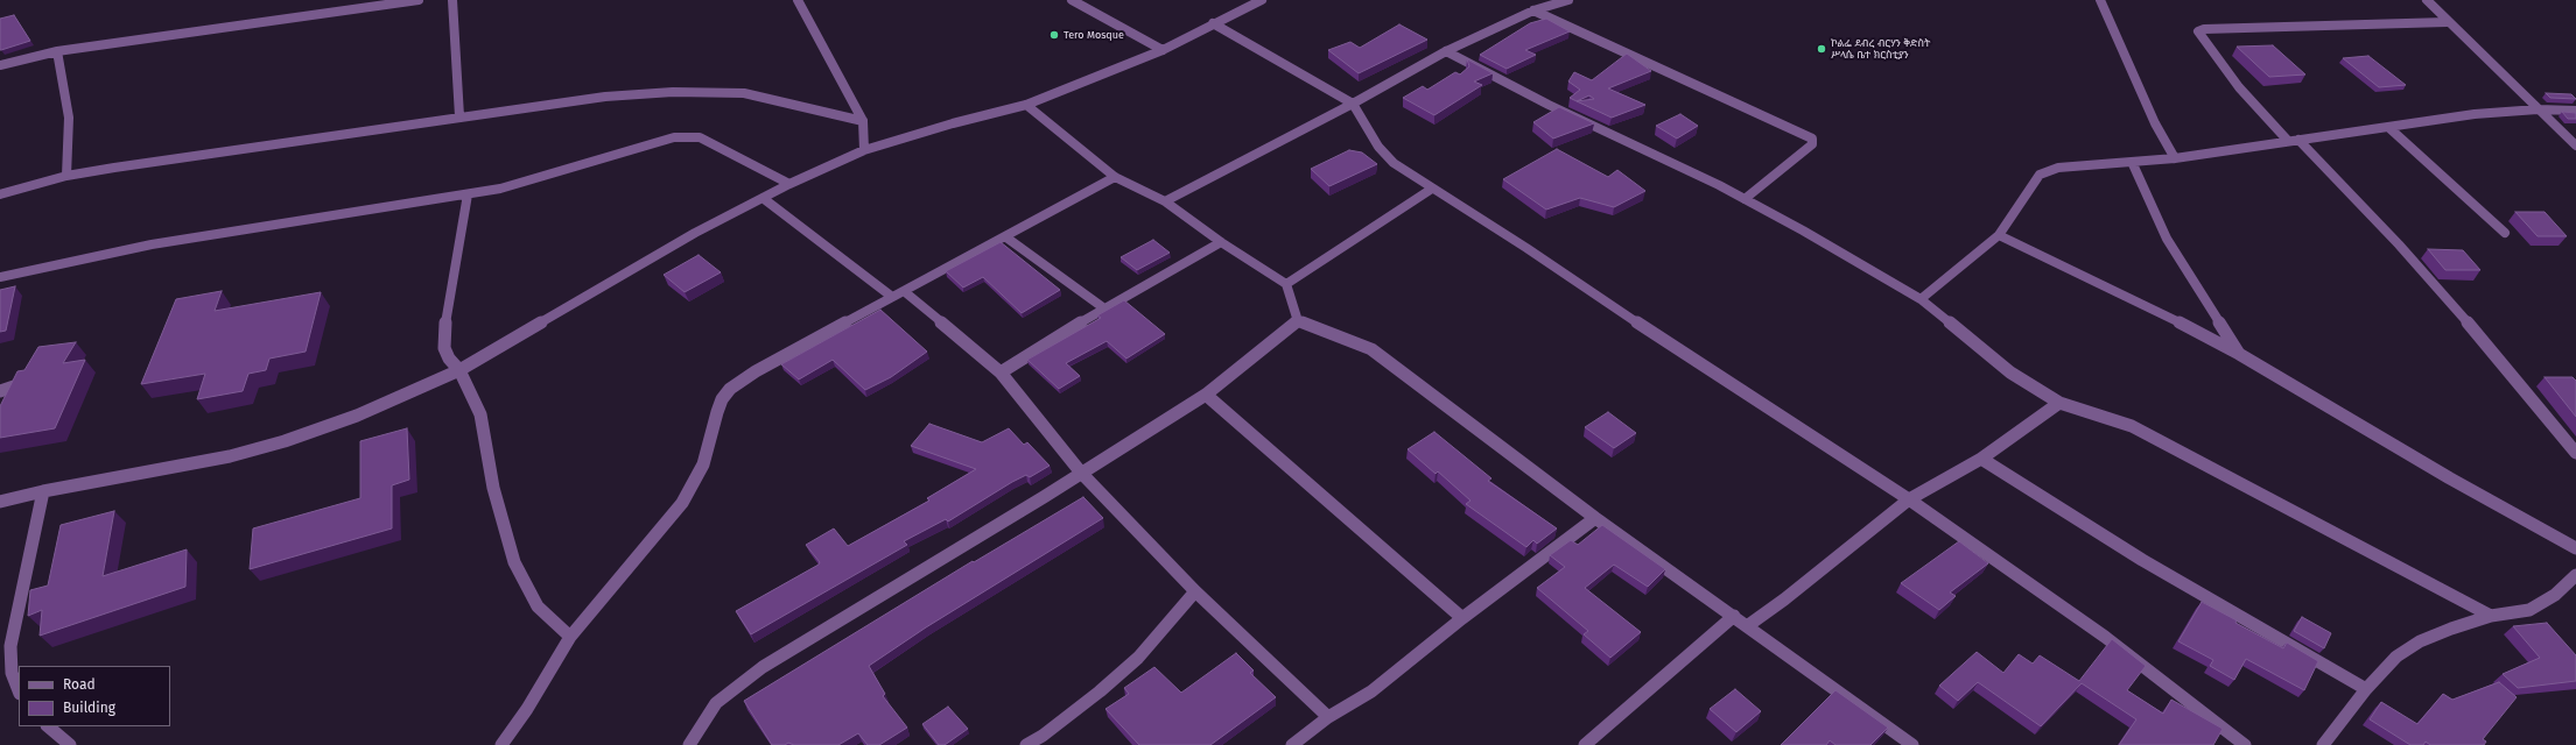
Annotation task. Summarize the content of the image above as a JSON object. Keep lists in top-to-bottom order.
{
  "places": ["Tero Mosque", "ኮልፌ ደብረ ብርሃን ቅድስት ሥላሴ ቤተ ክርስቲያን"],
  "legend": ["Road", "Building"]
}
